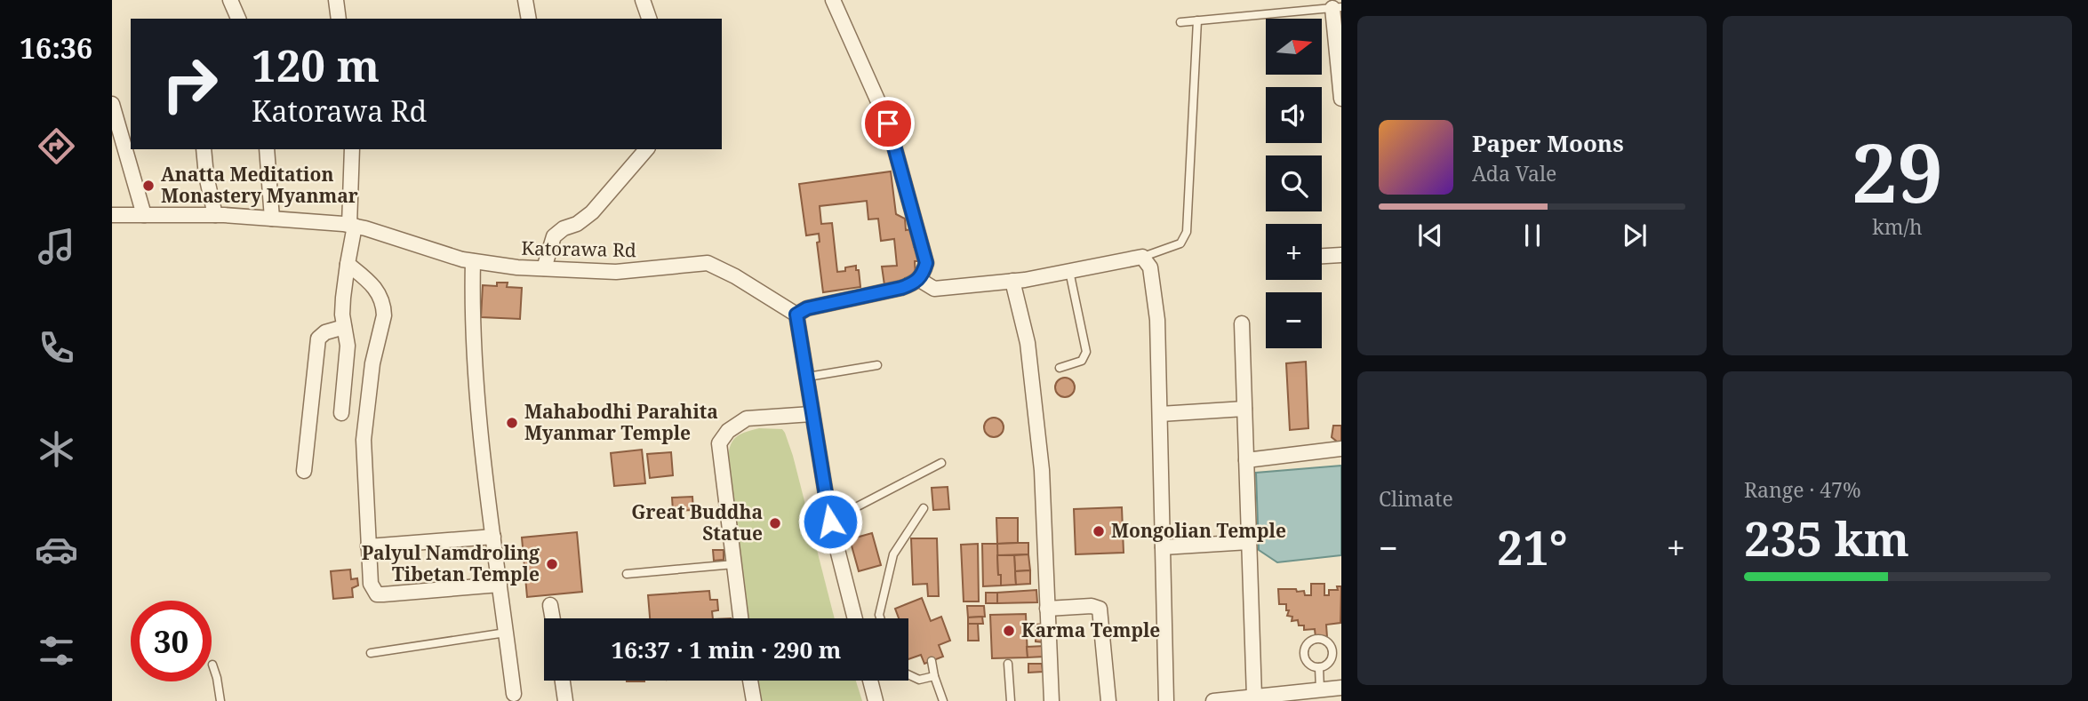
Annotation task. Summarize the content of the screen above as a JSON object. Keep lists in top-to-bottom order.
{
  "streets": {
    "street": ["Katorawa Rd"]
  },
  "places": [
    "Anatta Meditation Monastery Myanmar",
    "Mahabodhi Parahita Myanmar Temple",
    "Great Buddha Statue",
    "Mongolian Temple",
    "Palyul Namdroling Tibetan Temple",
    "Karma Temple"
  ],
  "north": "right",
  "page": {
    "tabs": "16:36",
    "tile": [
      ["29", "km/h"],
      "Climate",
      ["Range · 47%", "235 km"]
    ],
    "map_buttons": ["+", "−"],
    "turn": ["120 m", "Katorawa Rd"],
    "song": ["Paper Moons", "Ada Vale"],
    "heat": ["−", "21°", "+"],
    "limit": "30",
    "trip": "16:37 · 1 min · 290 m"
  }
}
